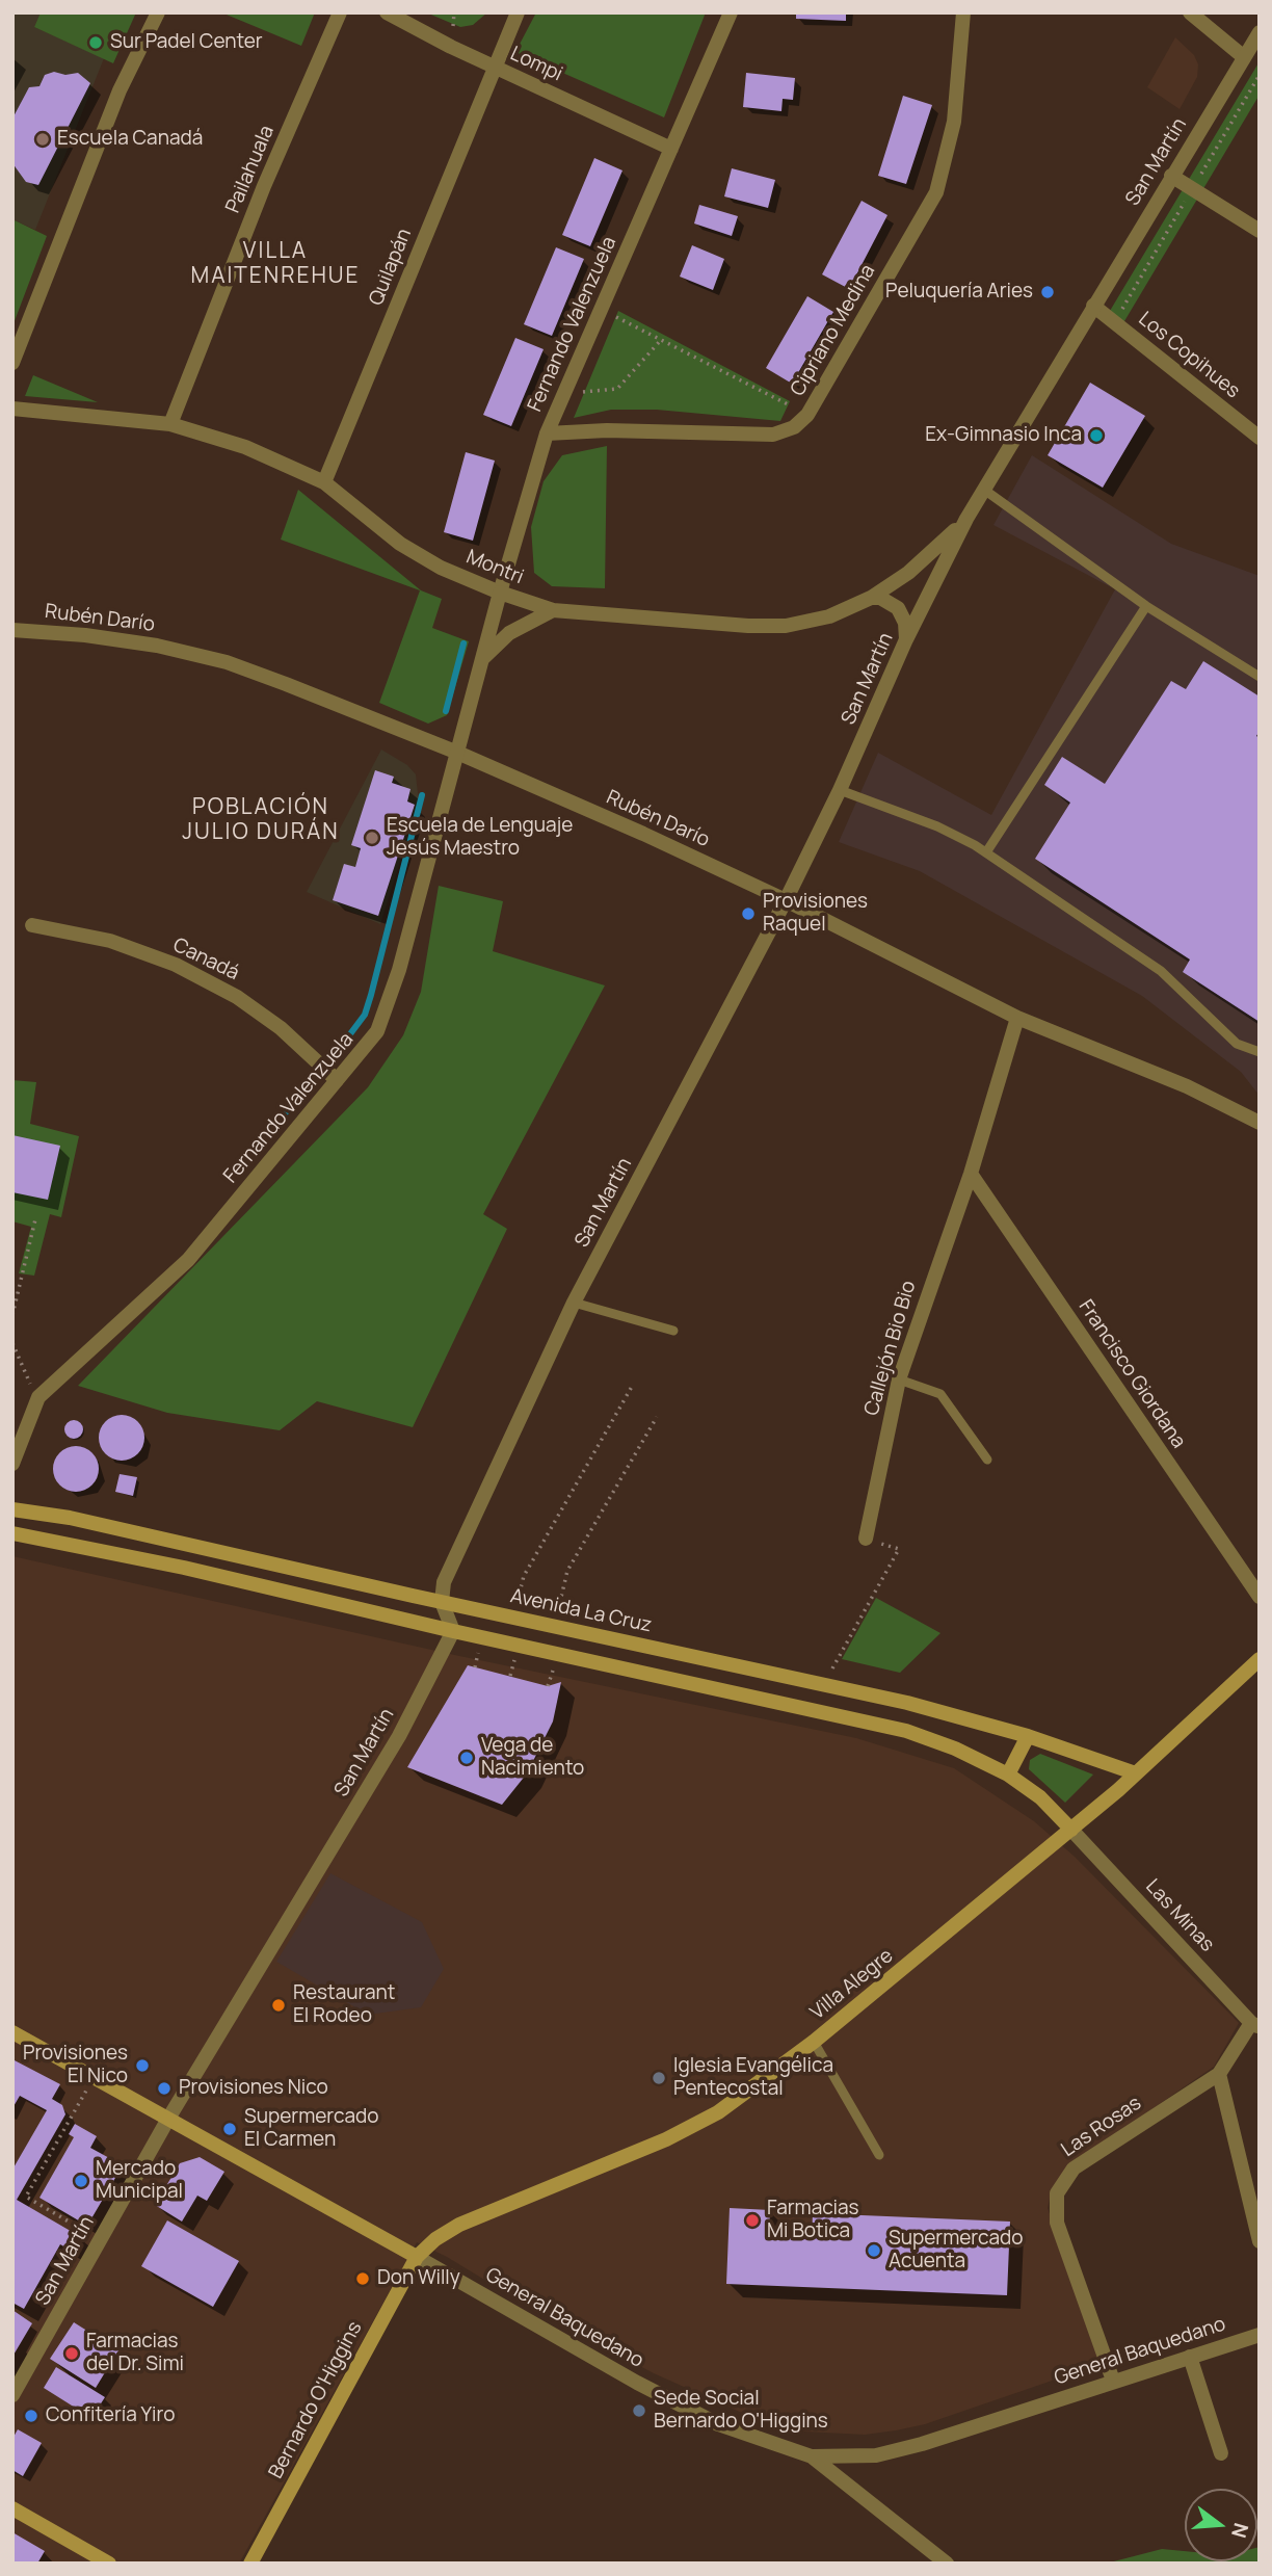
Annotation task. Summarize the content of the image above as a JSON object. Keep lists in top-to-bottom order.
{
  "streets": {
    "main road": [
      "Avenida La Cruz",
      "Villa Alegre",
      "General Baquedano",
      "Bernardo O'Higgins"
    ],
    "street": [
      "Lompi",
      "San Martín",
      "Pailahuala",
      "Quilapán",
      "Fernando Valenzuela",
      "Cipriano Medina",
      "Los Copihues",
      "Montri",
      "Rubén Darío",
      "Canadá",
      "Callejón Bio Bio",
      "Francisco Giordana",
      "Las Minas",
      "Las Rosas"
    ]
  },
  "crossings": [
    ["Lompi", "Quilapán"],
    ["Lompi", "Fernando Valenzuela"],
    ["San Martín", "Los Copihues"],
    ["San Martín", "Montri"],
    ["San Martín", "Rubén Darío"],
    ["San Martín", "Avenida La Cruz"],
    ["San Martín", "General Baquedano"],
    ["Pailahuala", "Montri"],
    ["Quilapán", "Montri"],
    ["Fernando Valenzuela", "Cipriano Medina"],
    ["Fernando Valenzuela", "Montri"],
    ["Fernando Valenzuela", "Rubén Darío"],
    ["Fernando Valenzuela", "Canadá"],
    ["Rubén Darío", "Callejón Bio Bio"],
    ["Callejón Bio Bio", "Francisco Giordana"],
    ["Avenida La Cruz", "Villa Alegre"],
    ["Las Minas", "Villa Alegre"],
    ["Las Minas", "Las Rosas"],
    ["Villa Alegre", "General Baquedano"],
    ["Villa Alegre", "Bernardo O'Higgins"],
    ["Las Rosas", "General Baquedano"],
    ["General Baquedano", "Bernardo O'Higgins"]
  ],
  "districts": ["VILLA MAITENREHUE", "POBLACIÓN JULIO DURÁN"],
  "places": [
    "Sur Padel Center",
    "Escuela Canadá",
    "Peluquería Aries",
    "Ex-Gimnasio Inca",
    "Escuela de Lenguaje Jesús Maestro",
    "Provisiones Raquel",
    "Vega de Nacimiento",
    "Restaurant El Rodeo",
    "Provisiones El Nico",
    "Iglesia Evangélica Pentecostal",
    "Provisiones Nico",
    "Supermercado El Carmen",
    "Mercado Municipal",
    "Farmacias Mi Botica",
    "Supermercado Acuenta",
    "Don Willy",
    "Farmacias del Dr. Simi",
    "Sede Social Bernardo O'Higgins",
    "Confitería Yiro"
  ],
  "north": "right"
}
